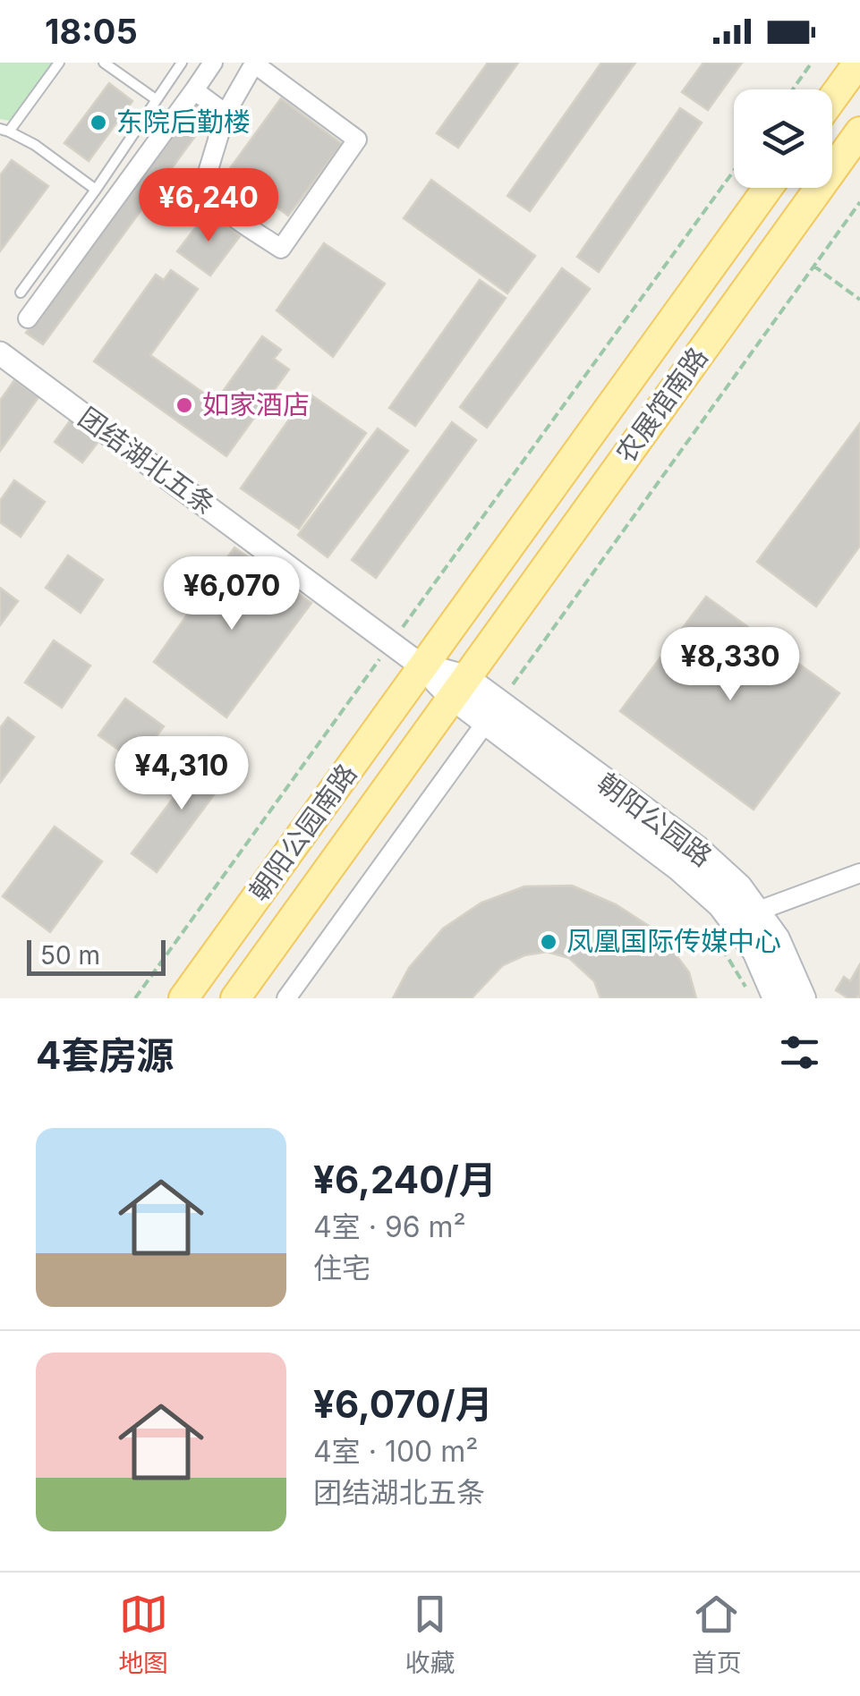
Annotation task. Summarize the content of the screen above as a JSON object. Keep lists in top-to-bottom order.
{
  "streets": {
    "main road": ["农展馆南路", "朝阳公园路", "朝阳公园南路"],
    "street": ["团结湖北五条"]
  },
  "crossings": [
    ["农展馆南路", "团结湖北五条"],
    ["农展馆南路", "朝阳公园路"],
    ["农展馆南路", "朝阳公园南路"],
    ["团结湖北五条", "朝阳公园路"],
    ["团结湖北五条", "朝阳公园南路"],
    ["朝阳公园路", "朝阳公园南路"]
  ],
  "places": ["东院后勤楼", "如家酒店", "凤凰国际传媒中心"],
  "scale_bar": "50 m",
  "page": {
    "status": "18:05",
    "price": [
      "¥6,240",
      "¥6,070",
      "¥8,330",
      "¥4,310"
    ],
    "scale": "50 m",
    "heading": "4套房源",
    "list": [
      {
        "name": "¥6,240/月",
        "note": "4室 · 96 m² · 住宅"
      },
      {
        "name": "¥6,070/月",
        "note": "4室 · 100 m² · 团结湖北五条"
      }
    ],
    "tabs": ["地图", "收藏", "首页"]
  }
}
